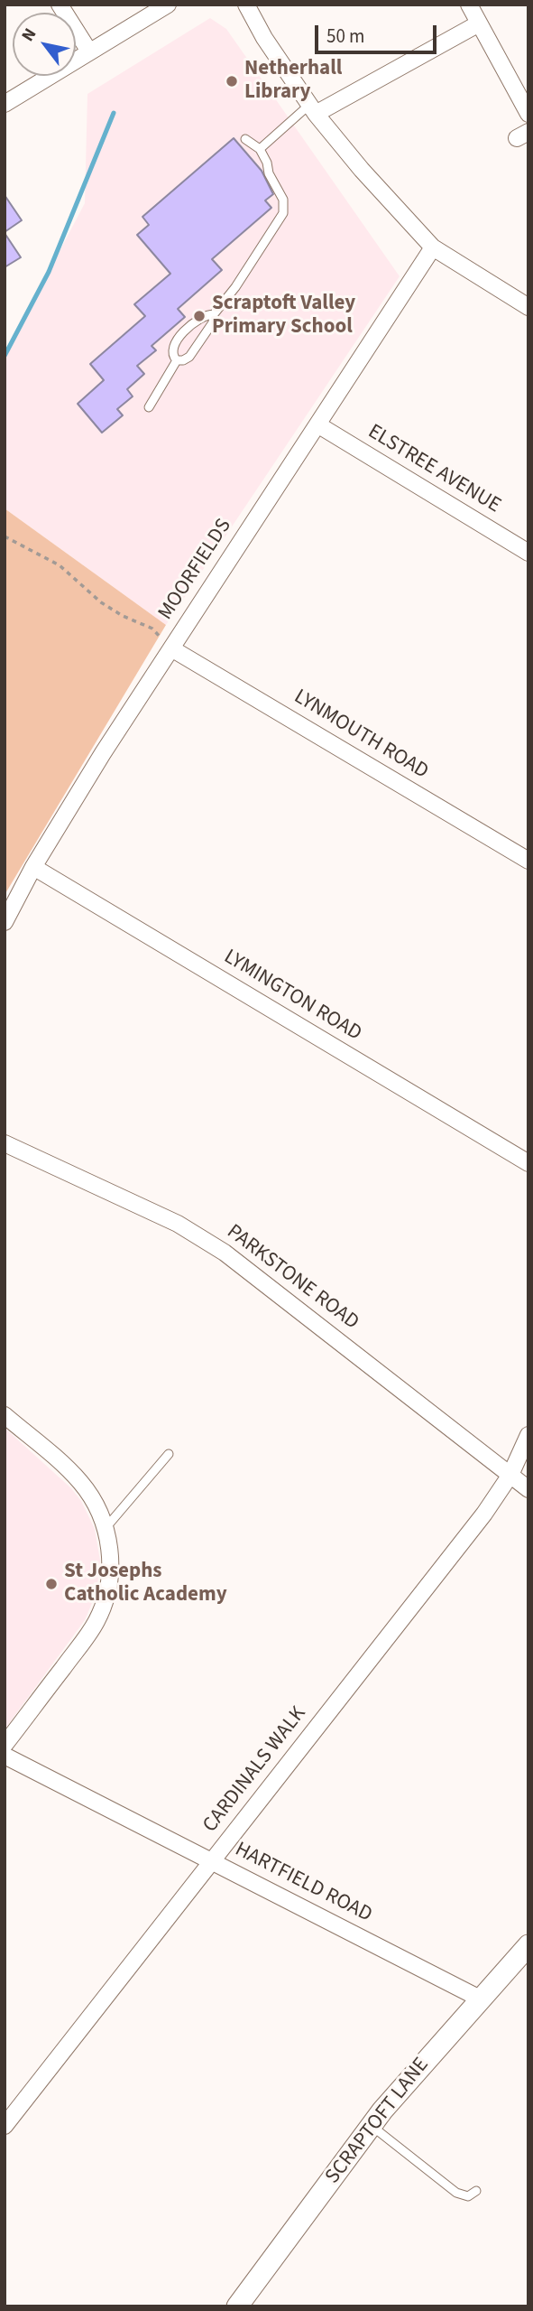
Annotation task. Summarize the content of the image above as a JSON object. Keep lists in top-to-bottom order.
{
  "streets": {
    "street": [
      "ELSTREE AVENUE",
      "MOORFIELDS",
      "LYNMOUTH ROAD",
      "LYMINGTON ROAD",
      "PARKSTONE ROAD",
      "CARDINALS WALK",
      "HARTFIELD ROAD",
      "SCRAPTOFT LANE"
    ]
  },
  "crossings": [
    ["ELSTREE AVENUE", "MOORFIELDS"],
    ["MOORFIELDS", "LYNMOUTH ROAD"],
    ["MOORFIELDS", "LYMINGTON ROAD"],
    ["PARKSTONE ROAD", "CARDINALS WALK"],
    ["CARDINALS WALK", "HARTFIELD ROAD"],
    ["HARTFIELD ROAD", "SCRAPTOFT LANE"]
  ],
  "places": ["Netherhall Library", "Scraptoft Valley Primary School", "St Josephs Catholic Academy"],
  "scale_bar": "50 m",
  "north": "top left"
}
